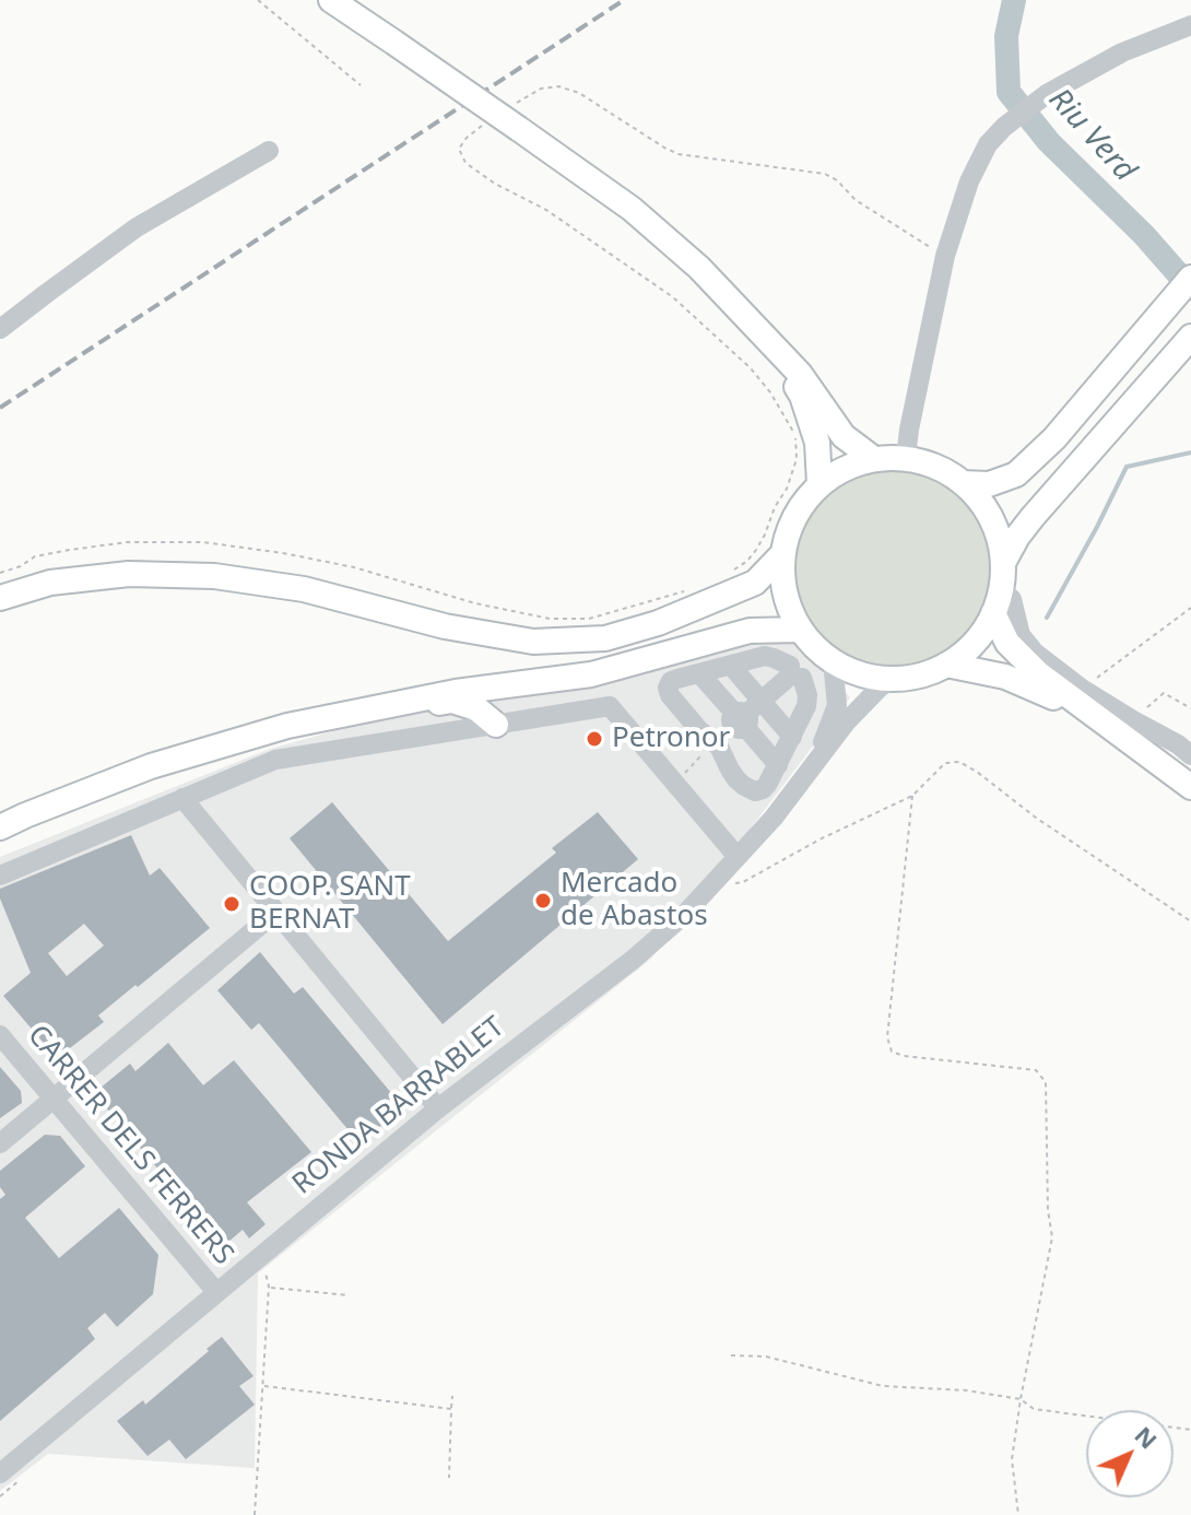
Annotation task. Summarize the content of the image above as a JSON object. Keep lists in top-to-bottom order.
{
  "streets": {
    "street": ["RONDA BARRABLET", "CARRER DELS FERRERS"]
  },
  "crossings": [
    ["RONDA BARRABLET", "CARRER DELS FERRERS"]
  ],
  "water": ["Riu Verd"],
  "places": ["Petronor", "Mercado de Abastos", "COOP. SANT BERNAT"],
  "north": "top right"
}
